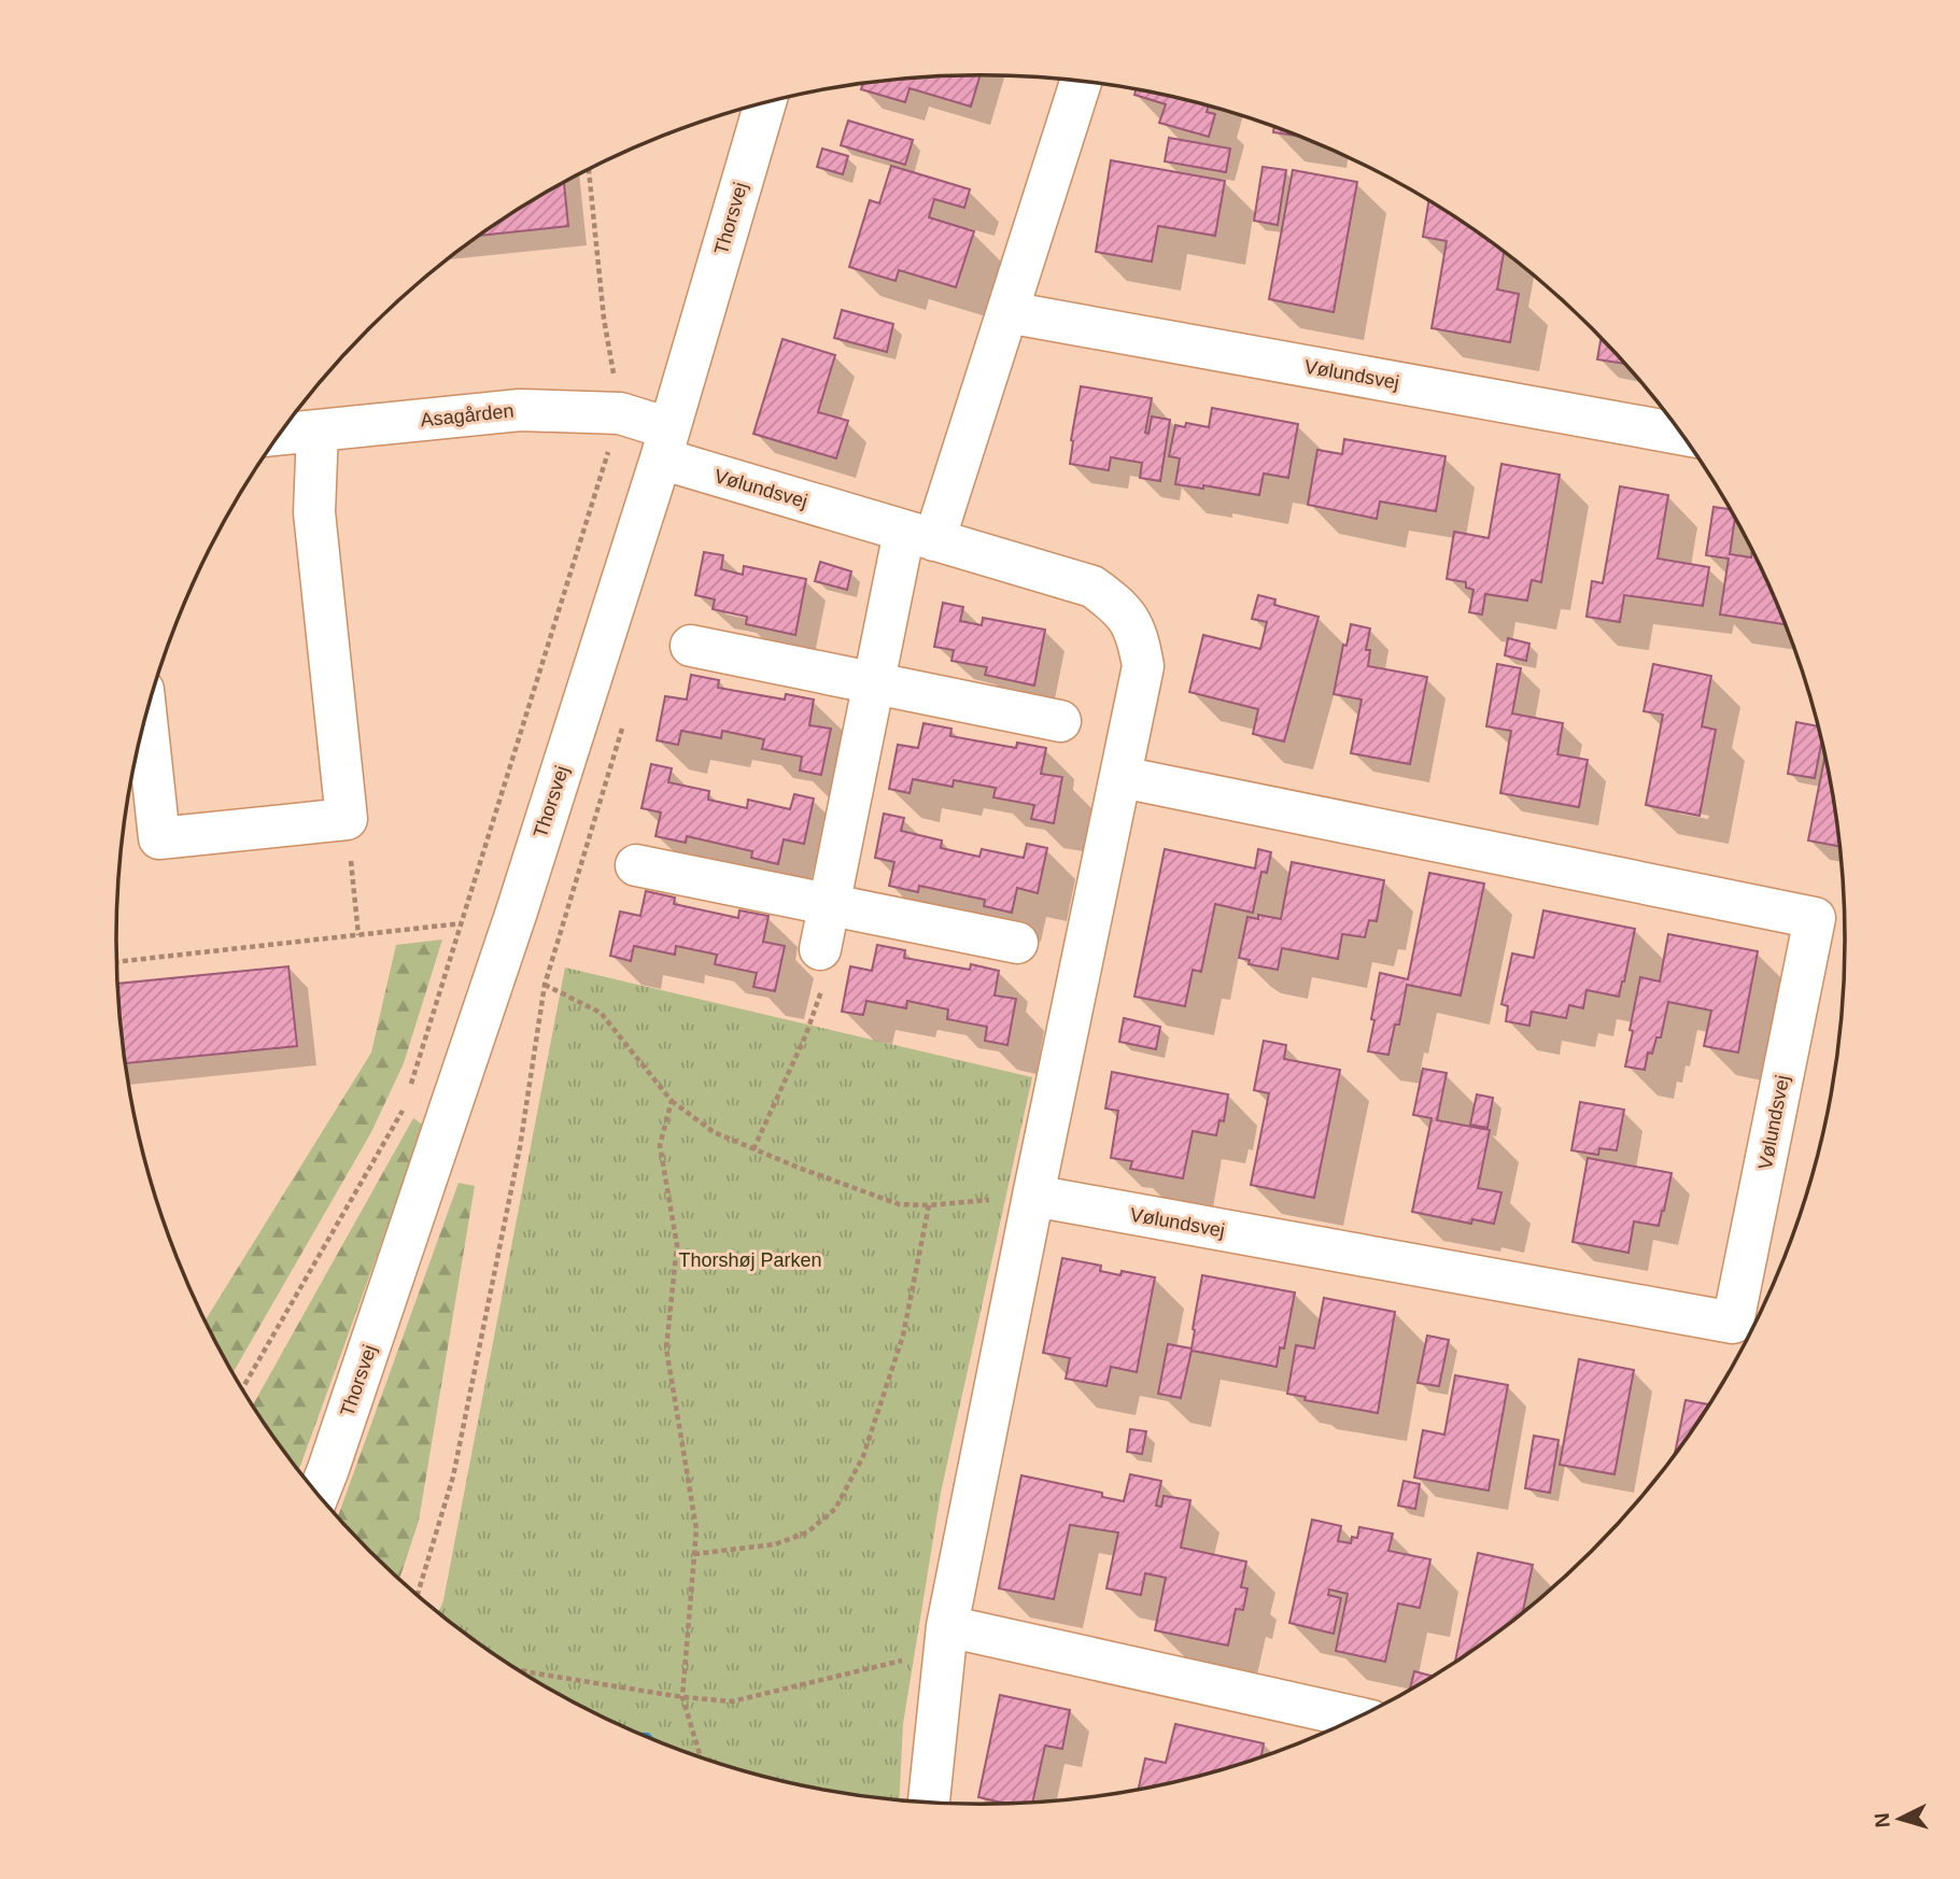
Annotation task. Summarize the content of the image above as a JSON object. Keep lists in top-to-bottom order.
{
  "streets": {
    "street": ["Thorsvej", "Vølundsvej", "Asagården"]
  },
  "crossings": [
    ["Thorsvej", "Vølundsvej"],
    ["Thorsvej", "Asagården"],
    ["Vølundsvej", "Asagården"]
  ],
  "parks": ["Thorshøj Parken"],
  "north": "left"
}
